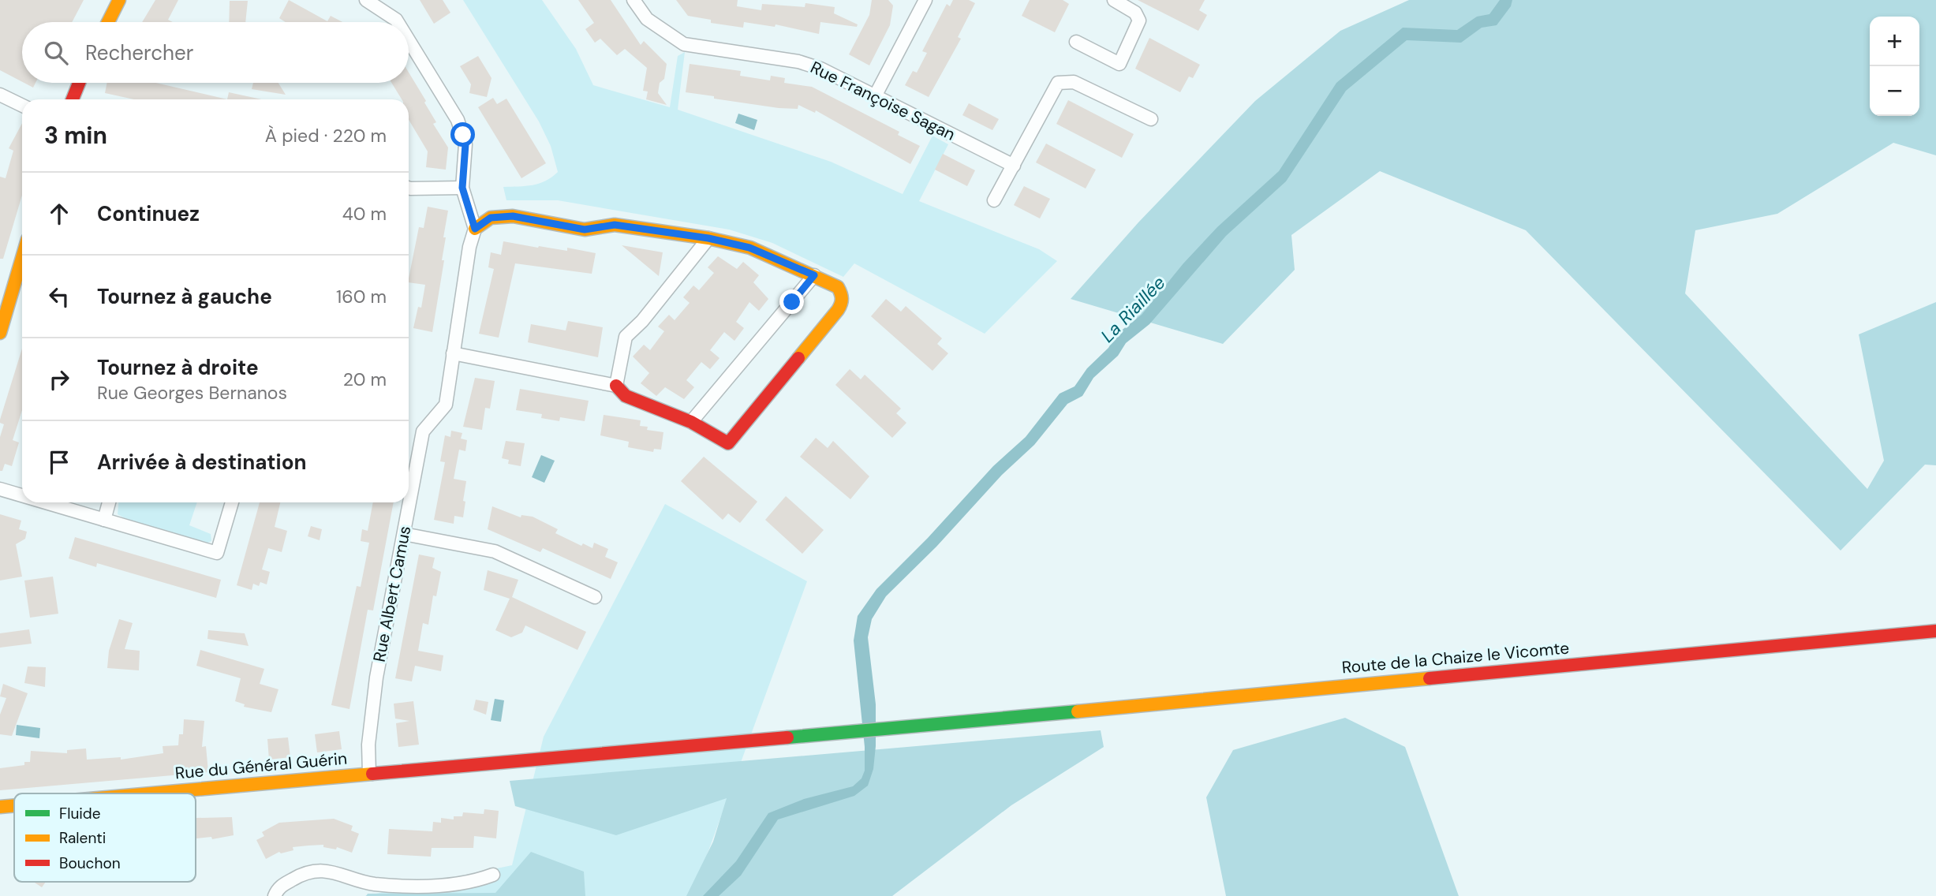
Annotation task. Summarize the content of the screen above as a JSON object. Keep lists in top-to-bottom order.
{
  "streets": {
    "main road": ["Route de la Chaize le Vicomte", "Rue du Général Guérin"],
    "street": ["Rue Françoise Sagan", "Rue Albert Camus"]
  },
  "crossings": [
    ["Rue Albert Camus", "Rue du Général Guérin"],
    ["Route de la Chaize le Vicomte", "Rue du Général Guérin"]
  ],
  "water": ["La Riaillée"],
  "legend": ["Fluide", "Ralenti", "Bouchon"],
  "page": {
    "map_buttons": ["+", "−"],
    "search": "Rechercher",
    "heading": ["3 min", "À pied · 220 m"],
    "list": [
      ["Continuez", "40 m"],
      ["Tournez à gauche", "160 m"],
      ["Tournez à droite", "Rue Georges Bernanos", "20 m"],
      "Arrivée à destination"
    ]
  }
}
